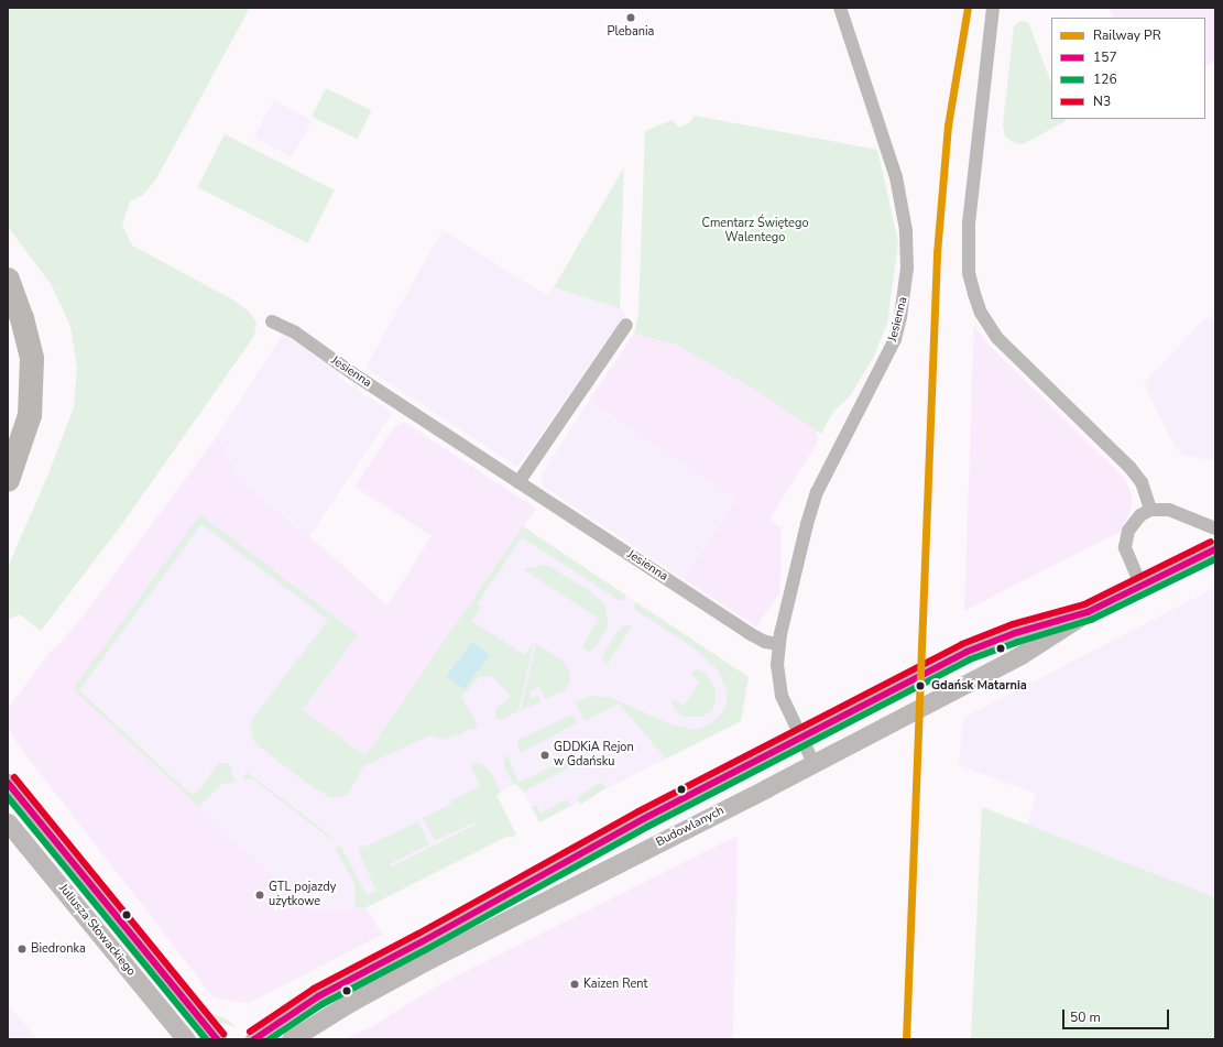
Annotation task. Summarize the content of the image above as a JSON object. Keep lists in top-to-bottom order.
{
  "streets": {
    "main road": ["Budowlanych", "Juliusza Słowackiego"],
    "street": ["Jesienna"]
  },
  "crossings": [
    ["Jesienna", "Budowlanych"]
  ],
  "parks": ["Cmentarz Świętego Walentego"],
  "places": [
    "Plebania",
    "Gdańsk Matarnia",
    "GDDKiA Rejon w Gdańsku",
    "GTL pojazdy użytkowe",
    "Biedronka",
    "Kaizen Rent"
  ],
  "lines": [
    "rail line PR",
    "transit line N3",
    "transit line 157",
    "transit line 126"
  ],
  "legend": [
    "Railway PR",
    "157",
    "126",
    "N3"
  ],
  "scale_bar": "50 m"
}
